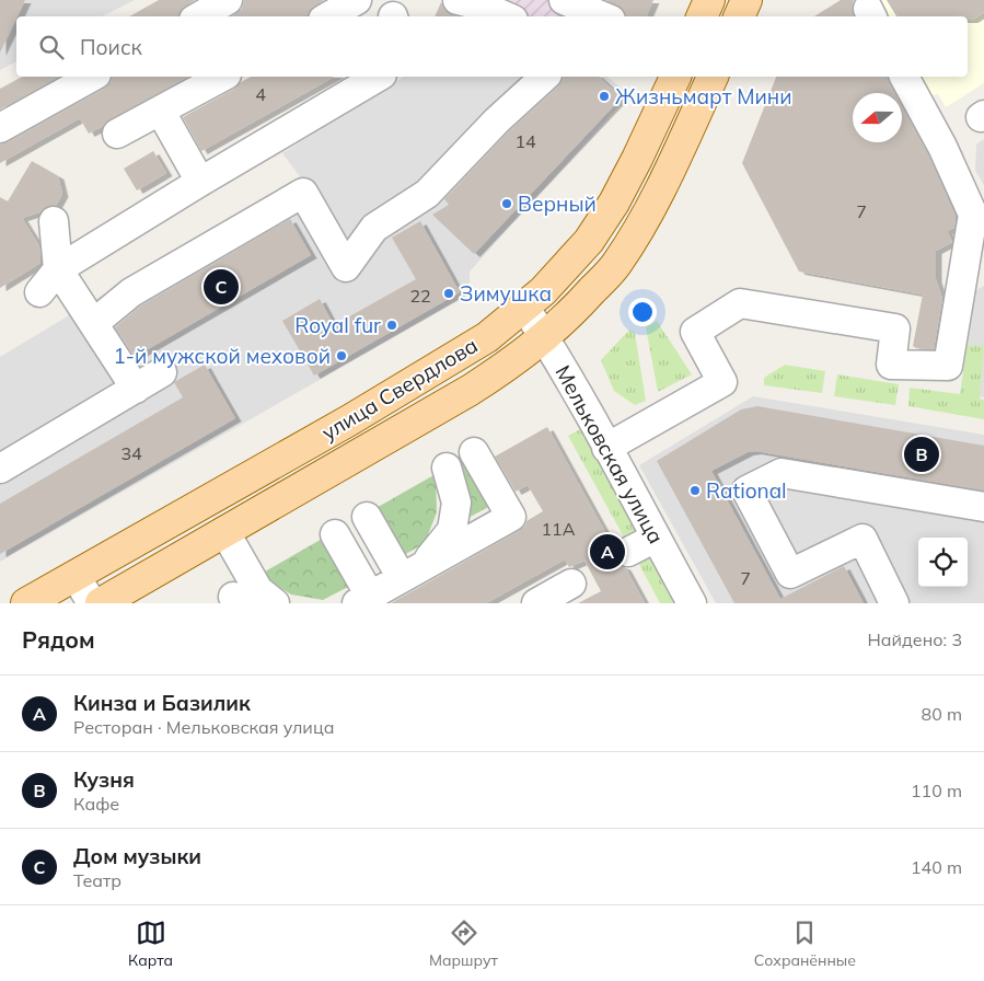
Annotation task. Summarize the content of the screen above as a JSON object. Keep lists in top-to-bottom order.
{
  "streets": {
    "main road": ["улица Свердлова"],
    "street": ["Мельковская улица"]
  },
  "crossings": [
    ["улица Свердлова", "Мельковская улица"]
  ],
  "places": [
    "Жизньмарт Мини",
    "Верный",
    "Зимушка",
    "Royal fur",
    "1-й мужской меховой",
    "Rational"
  ],
  "house_numbers": [
    "4",
    "14",
    "7",
    "22",
    "34",
    "11А",
    "7"
  ],
  "north": "left",
  "page": {
    "search": "Поиск",
    "pins": ["C", "B", "A"],
    "heading": ["Рядом", "Найдено: 3"],
    "list": [
      {
        "mark": "A",
        "name": "Кинза и Базилик",
        "note": "Ресторан · Мельковская улица",
        "value": "80 m"
      },
      {
        "mark": "B",
        "name": "Кузня",
        "note": "Кафе",
        "value": "110 m"
      },
      {
        "mark": "C",
        "name": "Дом музыки",
        "note": "Театр",
        "value": "140 m"
      }
    ],
    "nav": ["Карта", "Маршрут", "Сохранённые"]
  }
}
